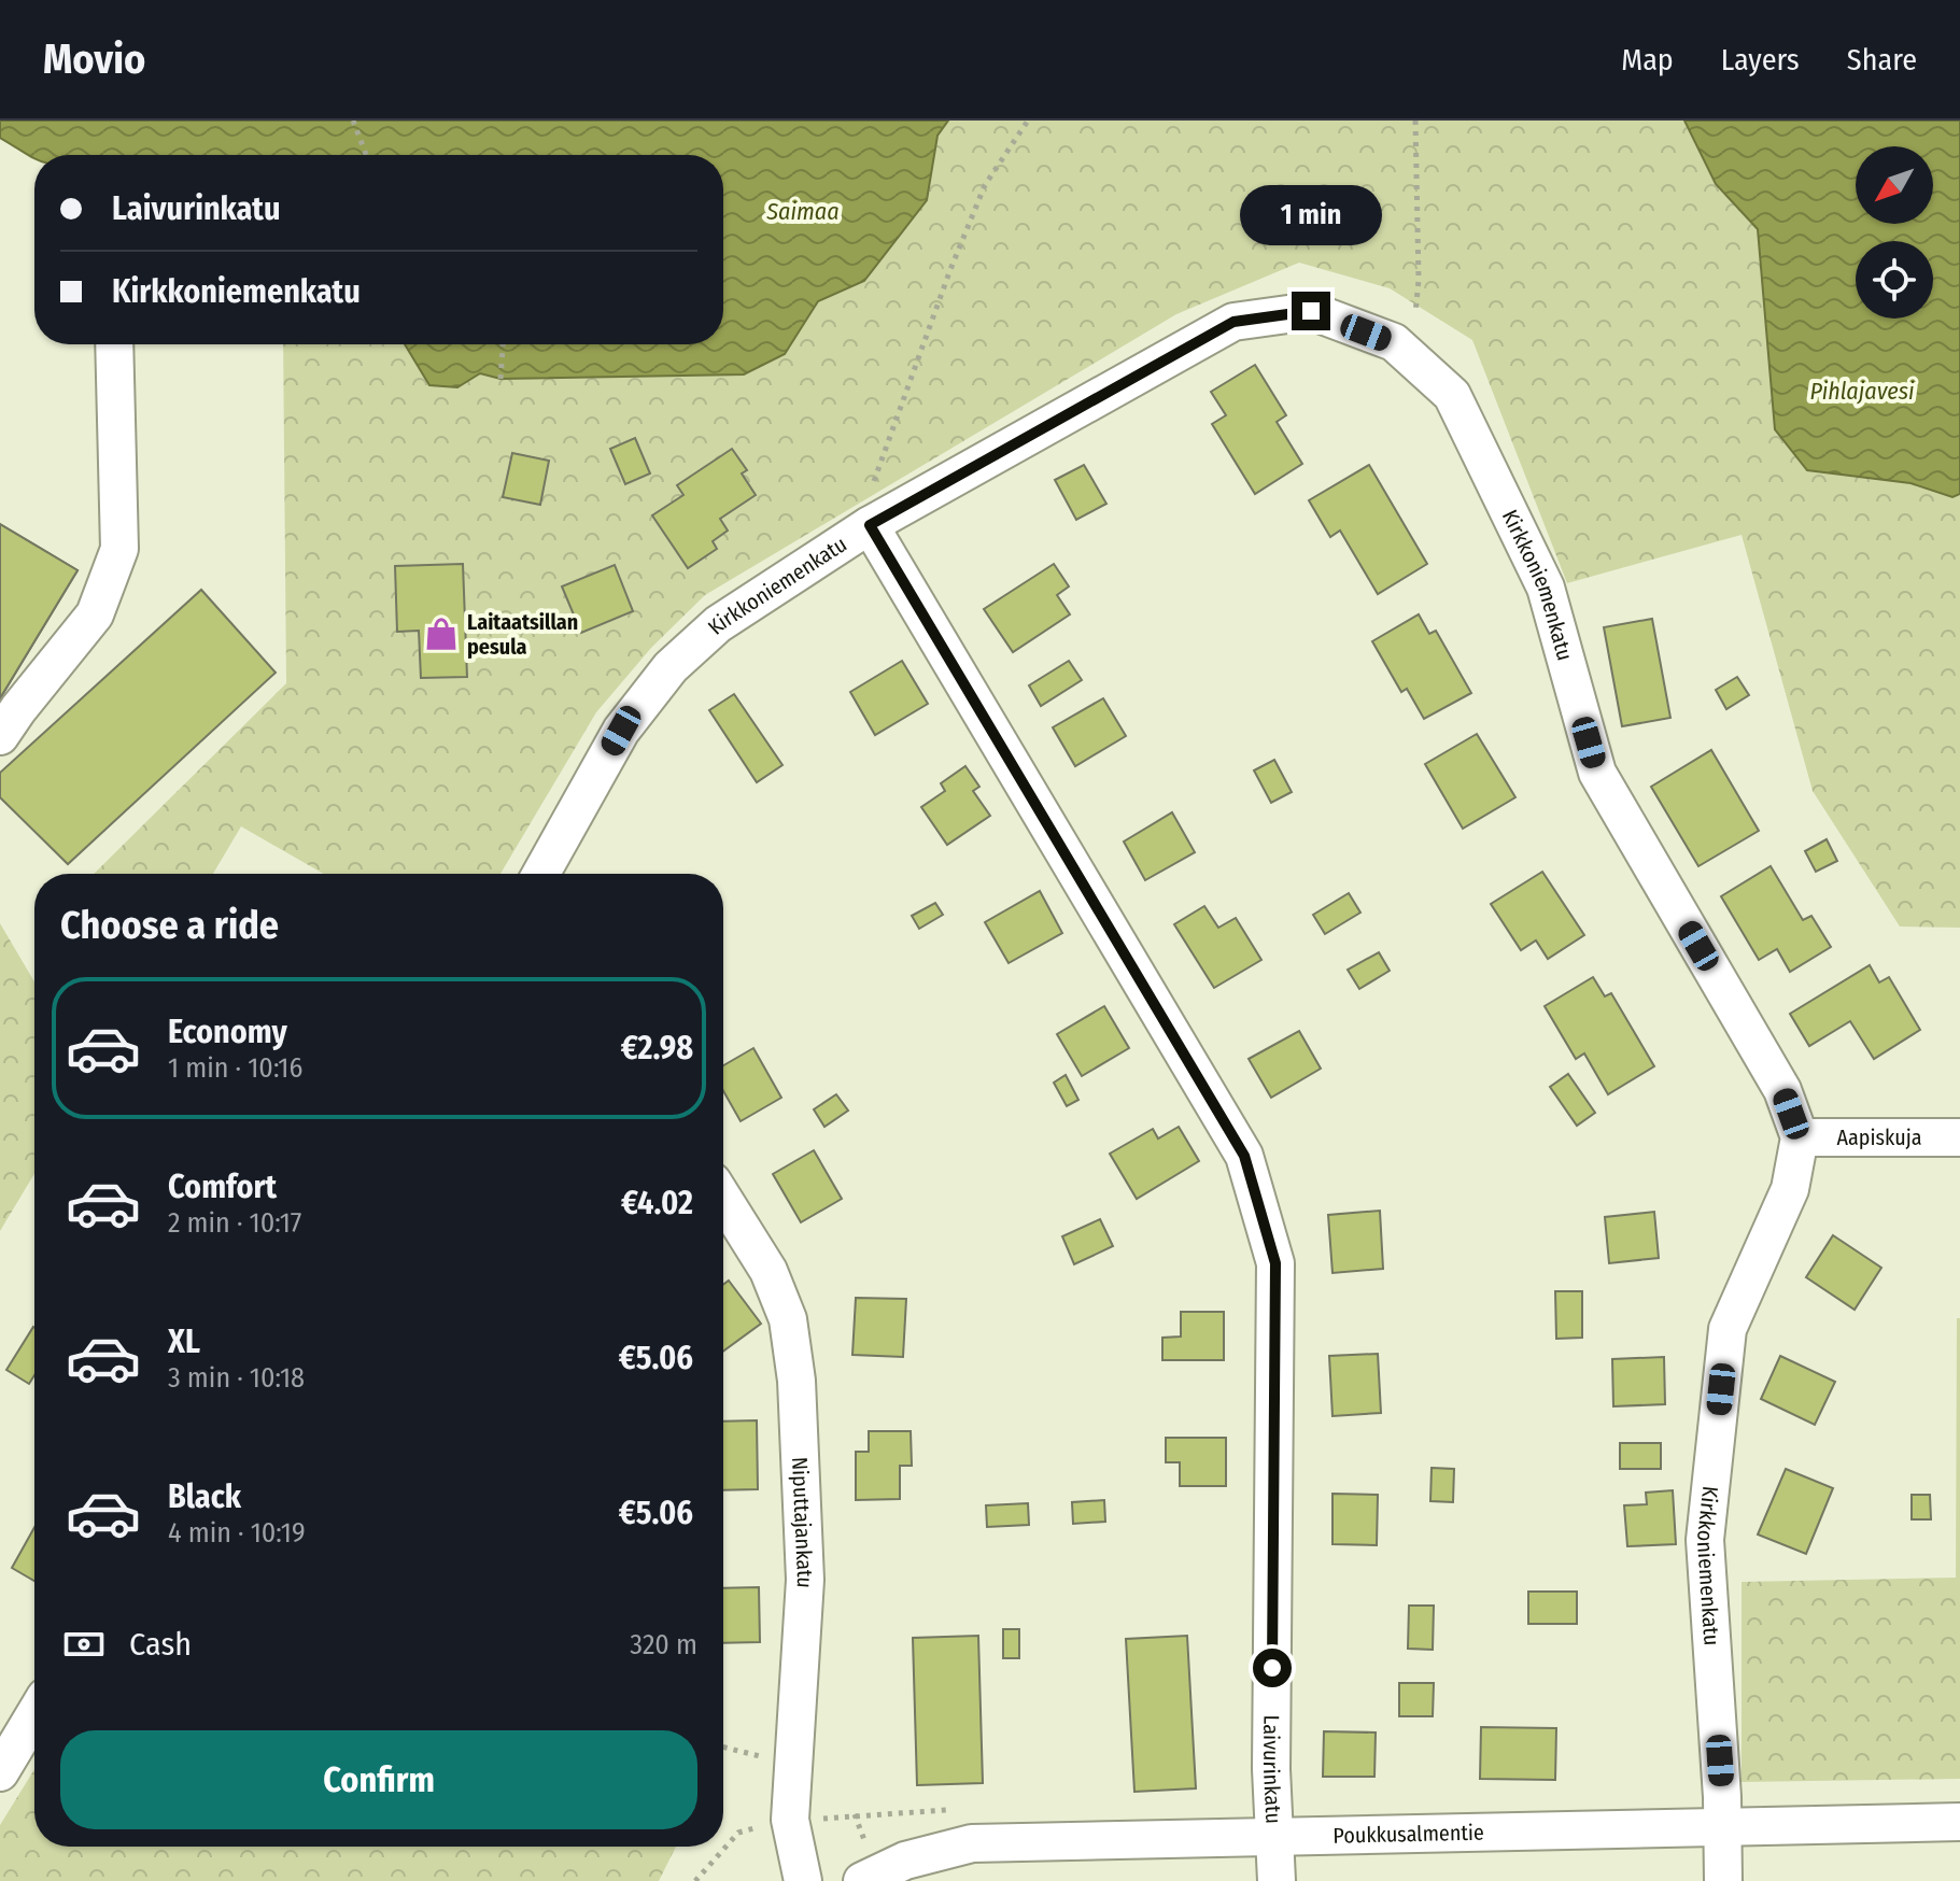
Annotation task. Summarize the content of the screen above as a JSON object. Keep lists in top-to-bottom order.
{
  "streets": {
    "street": [
      "Kirkkoniemenkatu",
      "Aapiskuja",
      "Niputtajankatu",
      "Laivurinkatu",
      "Poukkusalmentie"
    ]
  },
  "crossings": [
    ["Kirkkoniemenkatu", "Aapiskuja"],
    ["Kirkkoniemenkatu", "Laivurinkatu"],
    ["Kirkkoniemenkatu", "Poukkusalmentie"],
    ["Laivurinkatu", "Poukkusalmentie"]
  ],
  "water": ["Saimaa", "Pihlajavesi"],
  "places": {
    "shop": ["Laitaatsillan pesula"]
  },
  "north": "bottom left",
  "page": {
    "header": "Movio",
    "nav": ["Map", "Layers", "Share"],
    "banner": ["Laivurinkatu", "Kirkkoniemenkatu"],
    "bubble": "1 min",
    "heading": "Choose a ride",
    "list": [
      {
        "name": "Economy",
        "note": "1 min · 10:16",
        "value": "€2.98"
      },
      {
        "name": "Comfort",
        "note": "2 min · 10:17",
        "value": "€4.02"
      },
      {
        "name": "XL",
        "note": "3 min · 10:18",
        "value": "€5.06"
      },
      {
        "name": "Black",
        "note": "4 min · 10:19",
        "value": "€5.06"
      }
    ],
    "pay": ["Cash", "320 m"],
    "buttons": "Confirm"
  }
}
